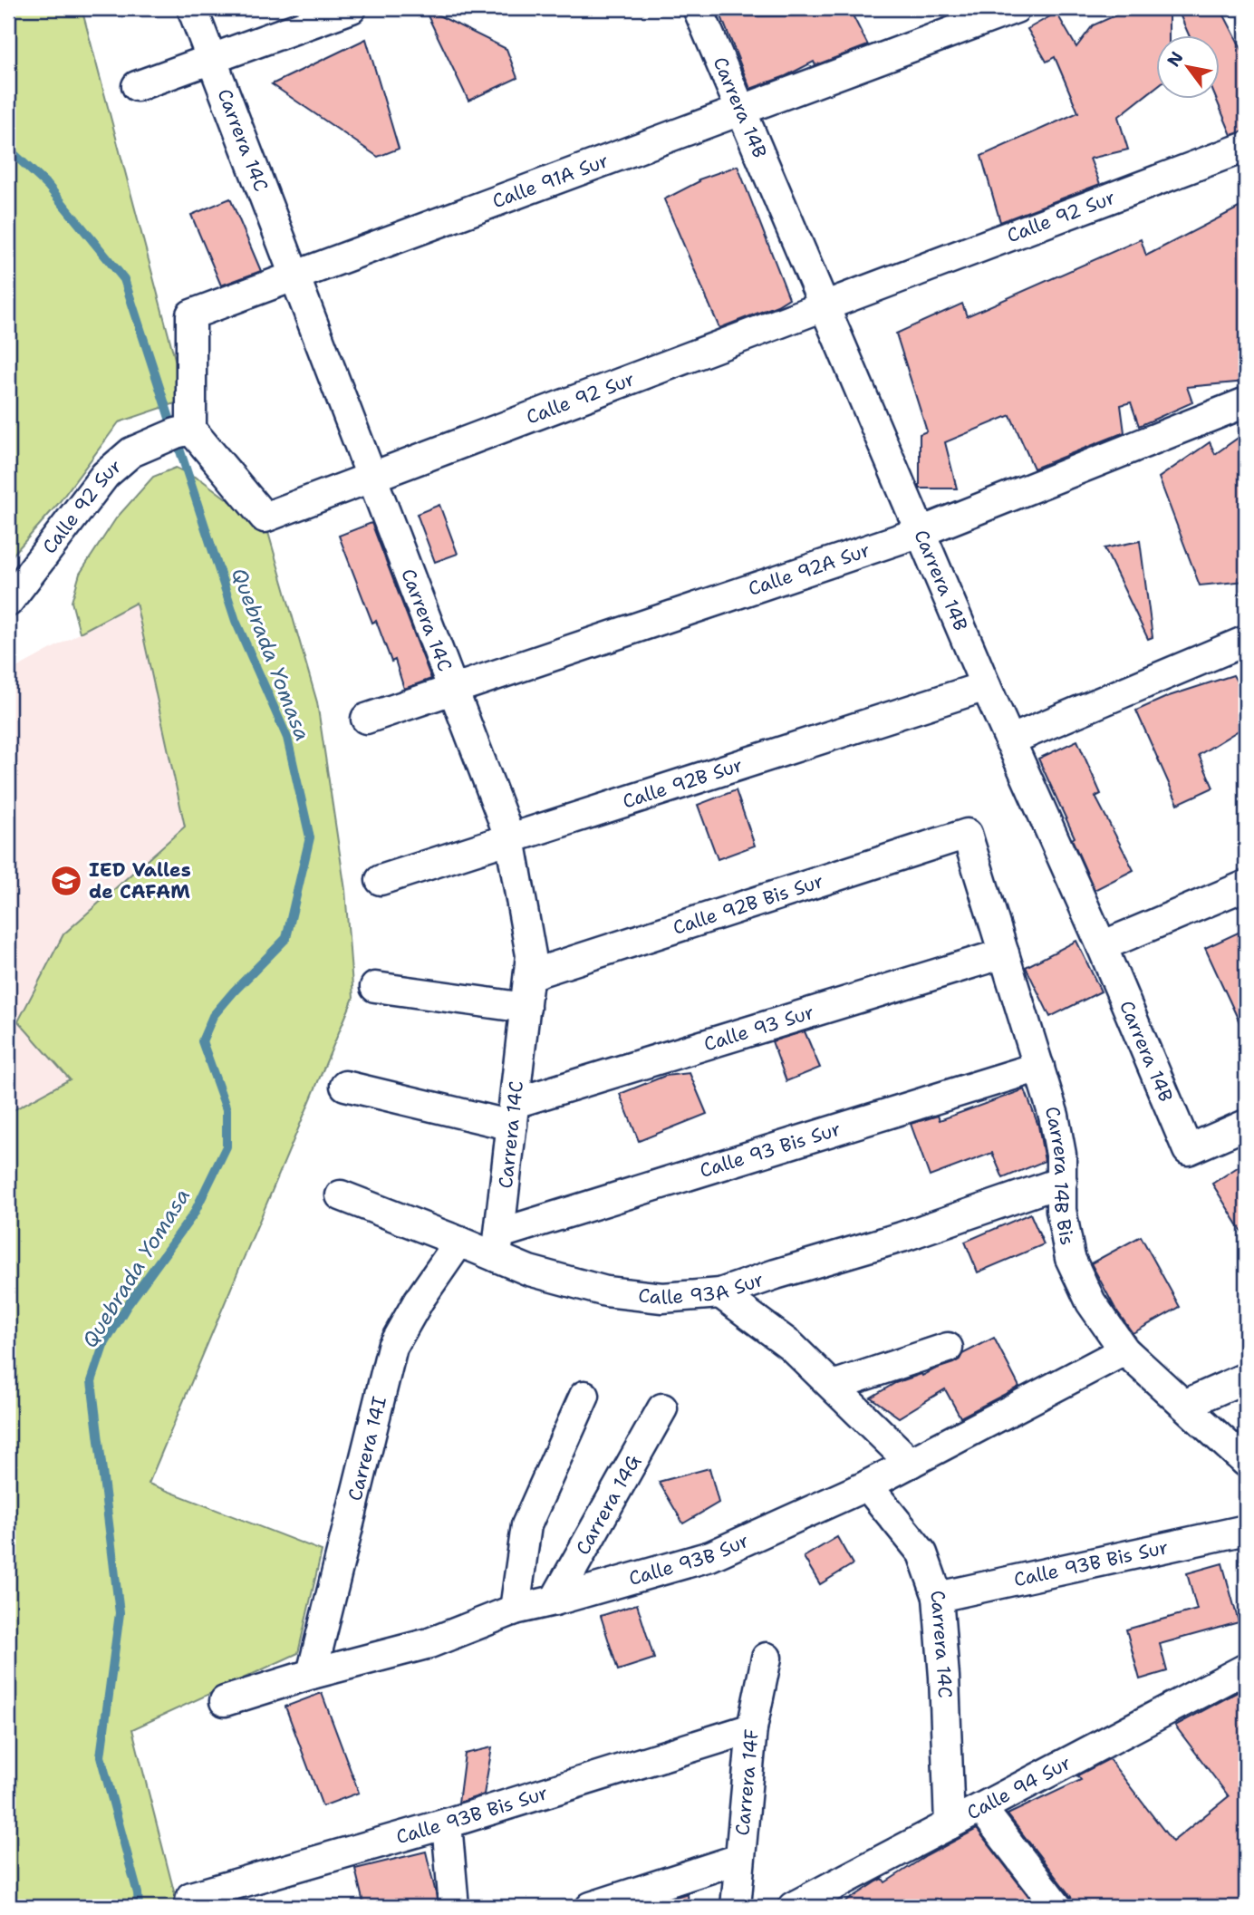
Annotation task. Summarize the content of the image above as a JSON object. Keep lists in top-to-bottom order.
{
  "streets": {
    "street": [
      "Carrera 14B",
      "Carrera 14C",
      "Calle 91A Sur",
      "Calle 92 Sur",
      "Calle 92A Sur",
      "Calle 92B Sur",
      "Calle 92B Bis Sur",
      "Calle 93 Sur",
      "Calle 93 Bis Sur",
      "Carrera 14B Bis",
      "Calle 93A Sur",
      "Carrera 14I",
      "Carrera 14G",
      "Calle 93B Sur",
      "Calle 93B Bis Sur",
      "Carrera 14F",
      "Calle 94 Sur"
    ]
  },
  "crossings": [
    ["Carrera 14B", "Calle 91A Sur"],
    ["Carrera 14B", "Calle 92 Sur"],
    ["Carrera 14B", "Calle 92A Sur"],
    ["Carrera 14B", "Calle 92B Sur"],
    ["Carrera 14C", "Calle 91A Sur"],
    ["Carrera 14C", "Calle 92 Sur"],
    ["Carrera 14C", "Calle 92A Sur"],
    ["Carrera 14C", "Calle 92B Sur"],
    ["Carrera 14C", "Calle 92B Bis Sur"],
    ["Carrera 14C", "Calle 93 Sur"],
    ["Carrera 14C", "Calle 93 Bis Sur"],
    ["Carrera 14C", "Calle 93A Sur"],
    ["Carrera 14C", "Calle 93B Sur"],
    ["Carrera 14C", "Calle 93B Bis Sur"],
    ["Carrera 14C", "Calle 94 Sur"],
    ["Calle 91A Sur", "Calle 92 Sur"],
    ["Calle 92B Bis Sur", "Carrera 14B Bis"],
    ["Calle 93 Sur", "Carrera 14B Bis"],
    ["Calle 93 Bis Sur", "Carrera 14B Bis"],
    ["Calle 93 Bis Sur", "Calle 93A Sur"],
    ["Carrera 14B Bis", "Calle 93A Sur"],
    ["Carrera 14B Bis", "Calle 93B Sur"],
    ["Calle 93A Sur", "Carrera 14I"],
    ["Carrera 14I", "Calle 93B Sur"],
    ["Carrera 14G", "Calle 93B Sur"],
    ["Calle 93B Bis Sur", "Carrera 14F"]
  ],
  "water": ["Quebrada Yomasa"],
  "places": {
    "school or university": ["IED Valles de CAFAM"]
  },
  "north": "top left"
}
